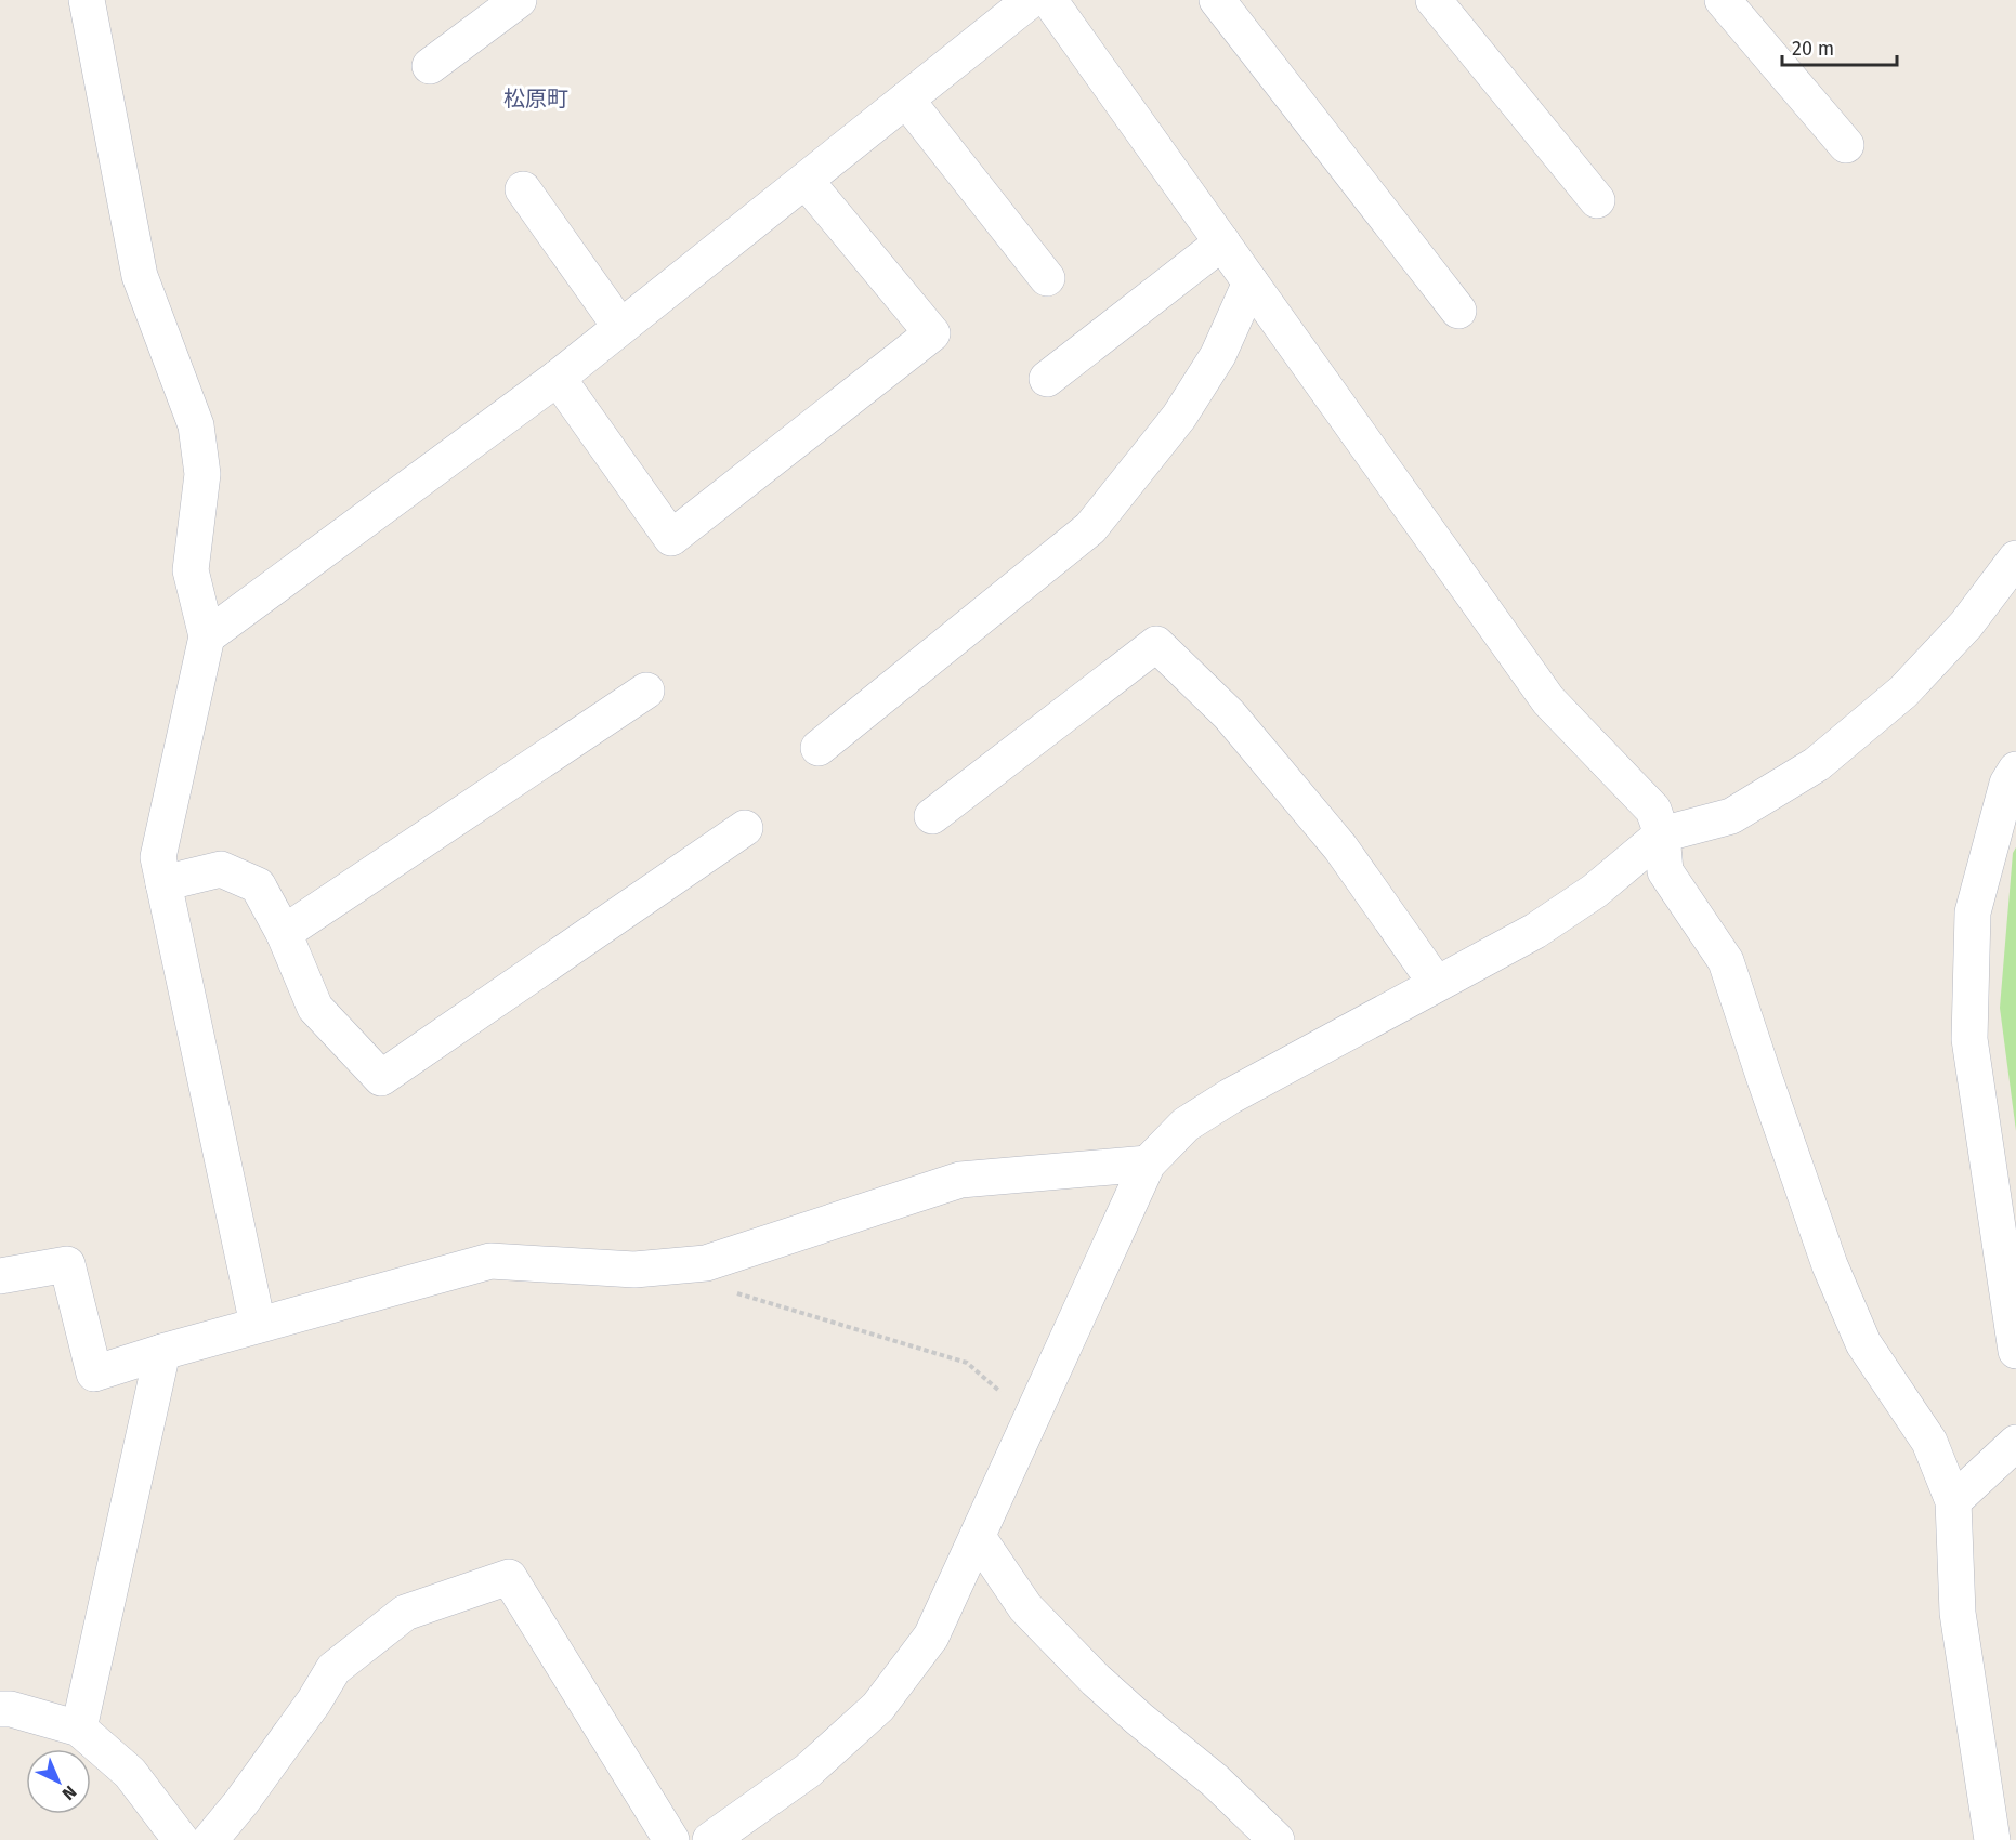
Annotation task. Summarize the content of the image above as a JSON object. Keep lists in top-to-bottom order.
{
  "districts": ["松原町"],
  "scale_bar": "20 m",
  "north": "bottom right"
}
